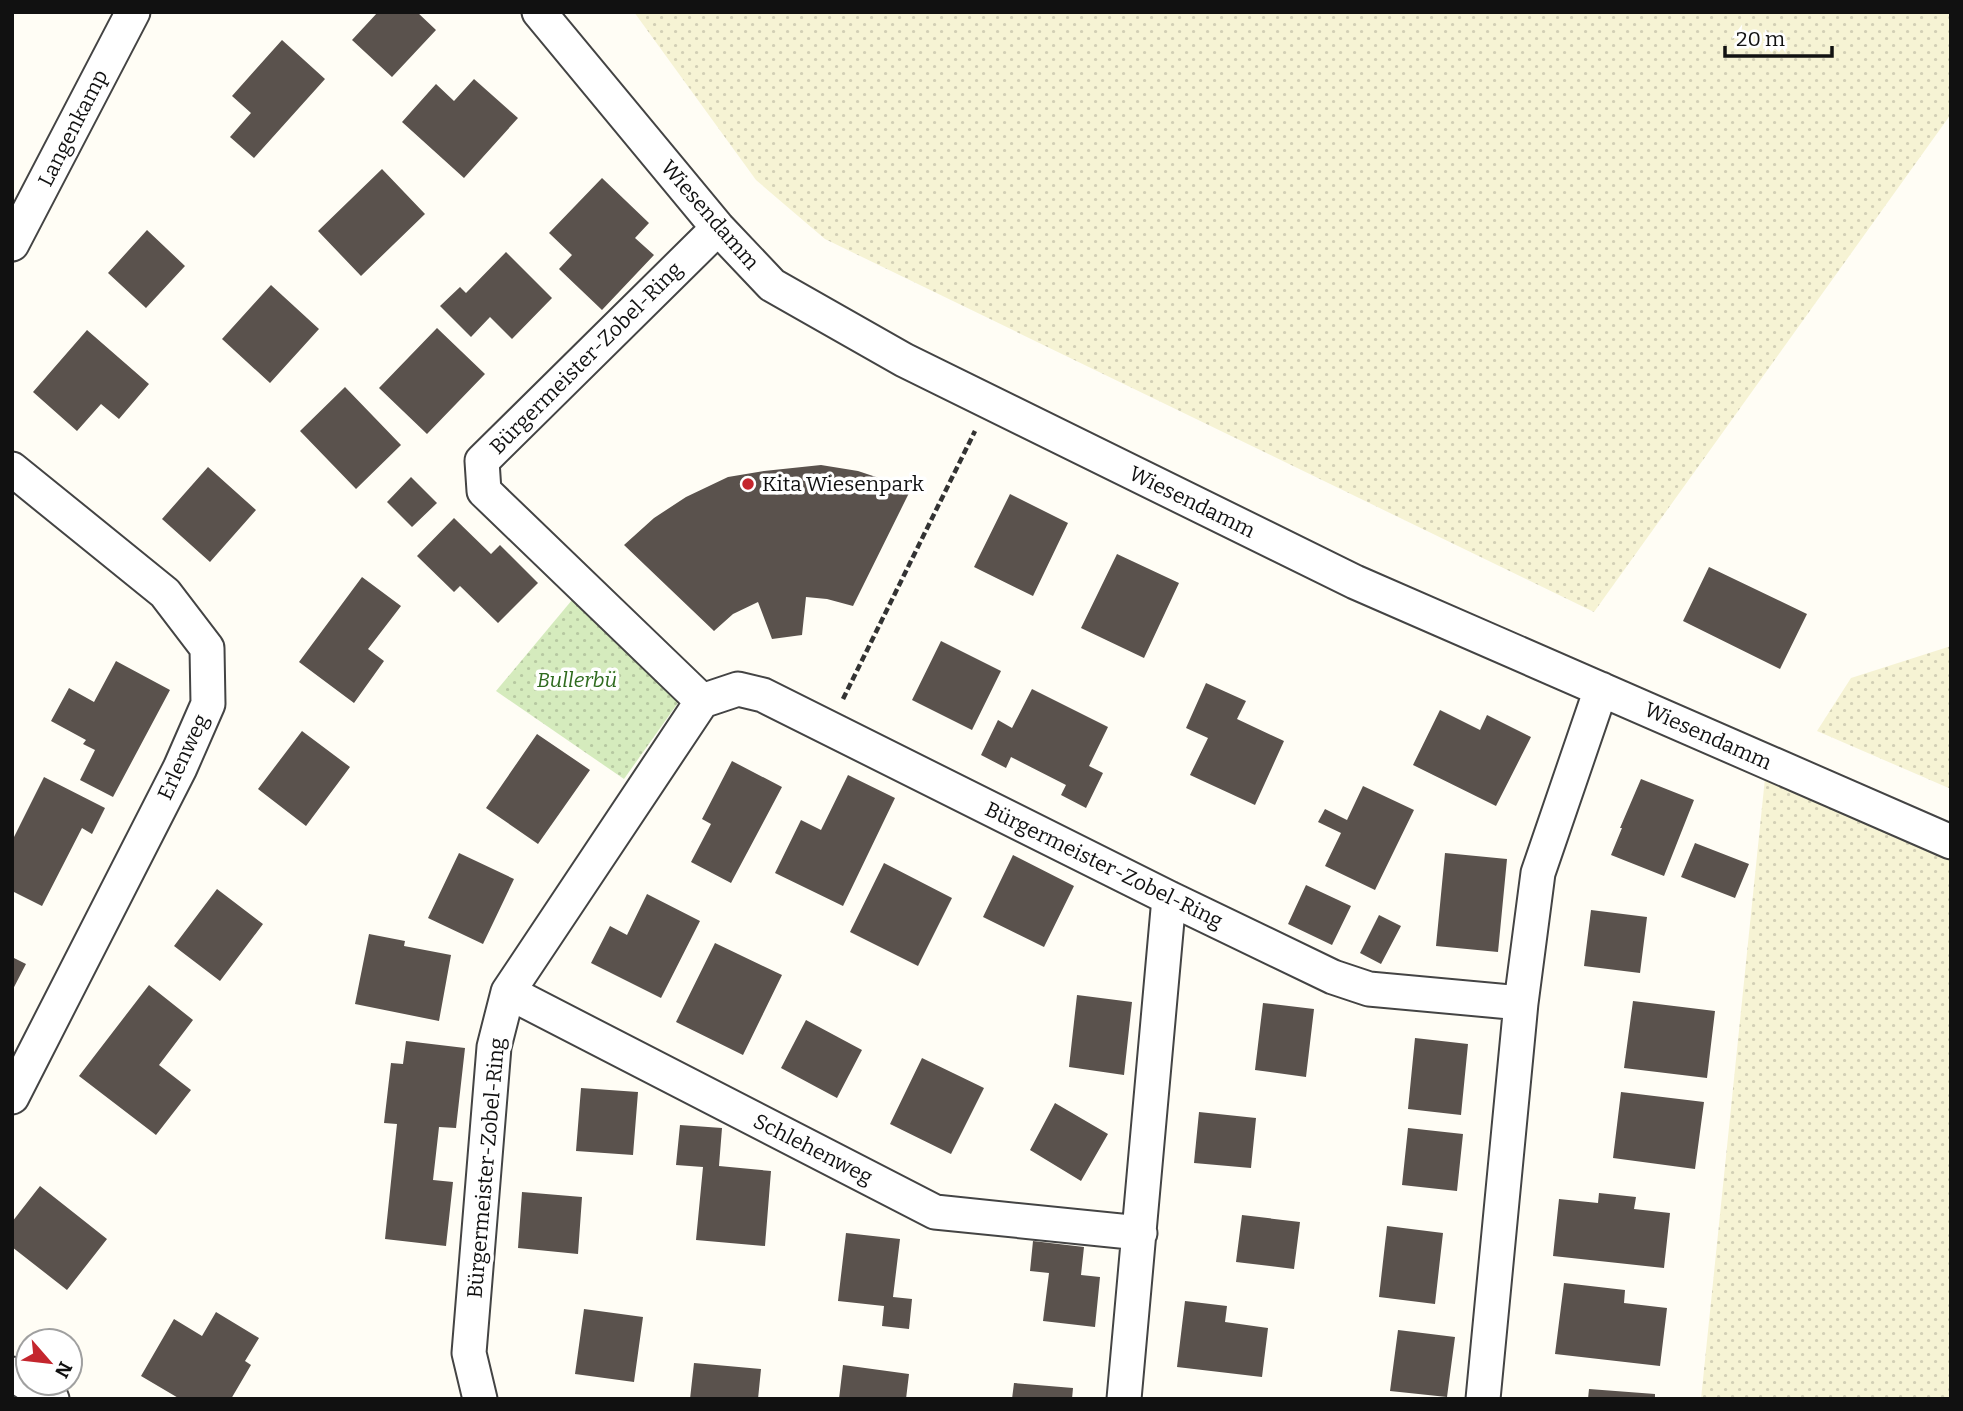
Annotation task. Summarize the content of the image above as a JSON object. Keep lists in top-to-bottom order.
{
  "streets": {
    "street": [
      "Langenkamp",
      "Wiesendamm",
      "Bürgermeister-Zobel-Ring",
      "Erlenweg",
      "Schlehenweg"
    ]
  },
  "crossings": [
    ["Wiesendamm", "Bürgermeister-Zobel-Ring"],
    ["Bürgermeister-Zobel-Ring", "Schlehenweg"]
  ],
  "parks": ["Bullerbü"],
  "places": ["Kita Wiesenpark"],
  "scale_bar": "20 m",
  "north": "bottom right"
}
